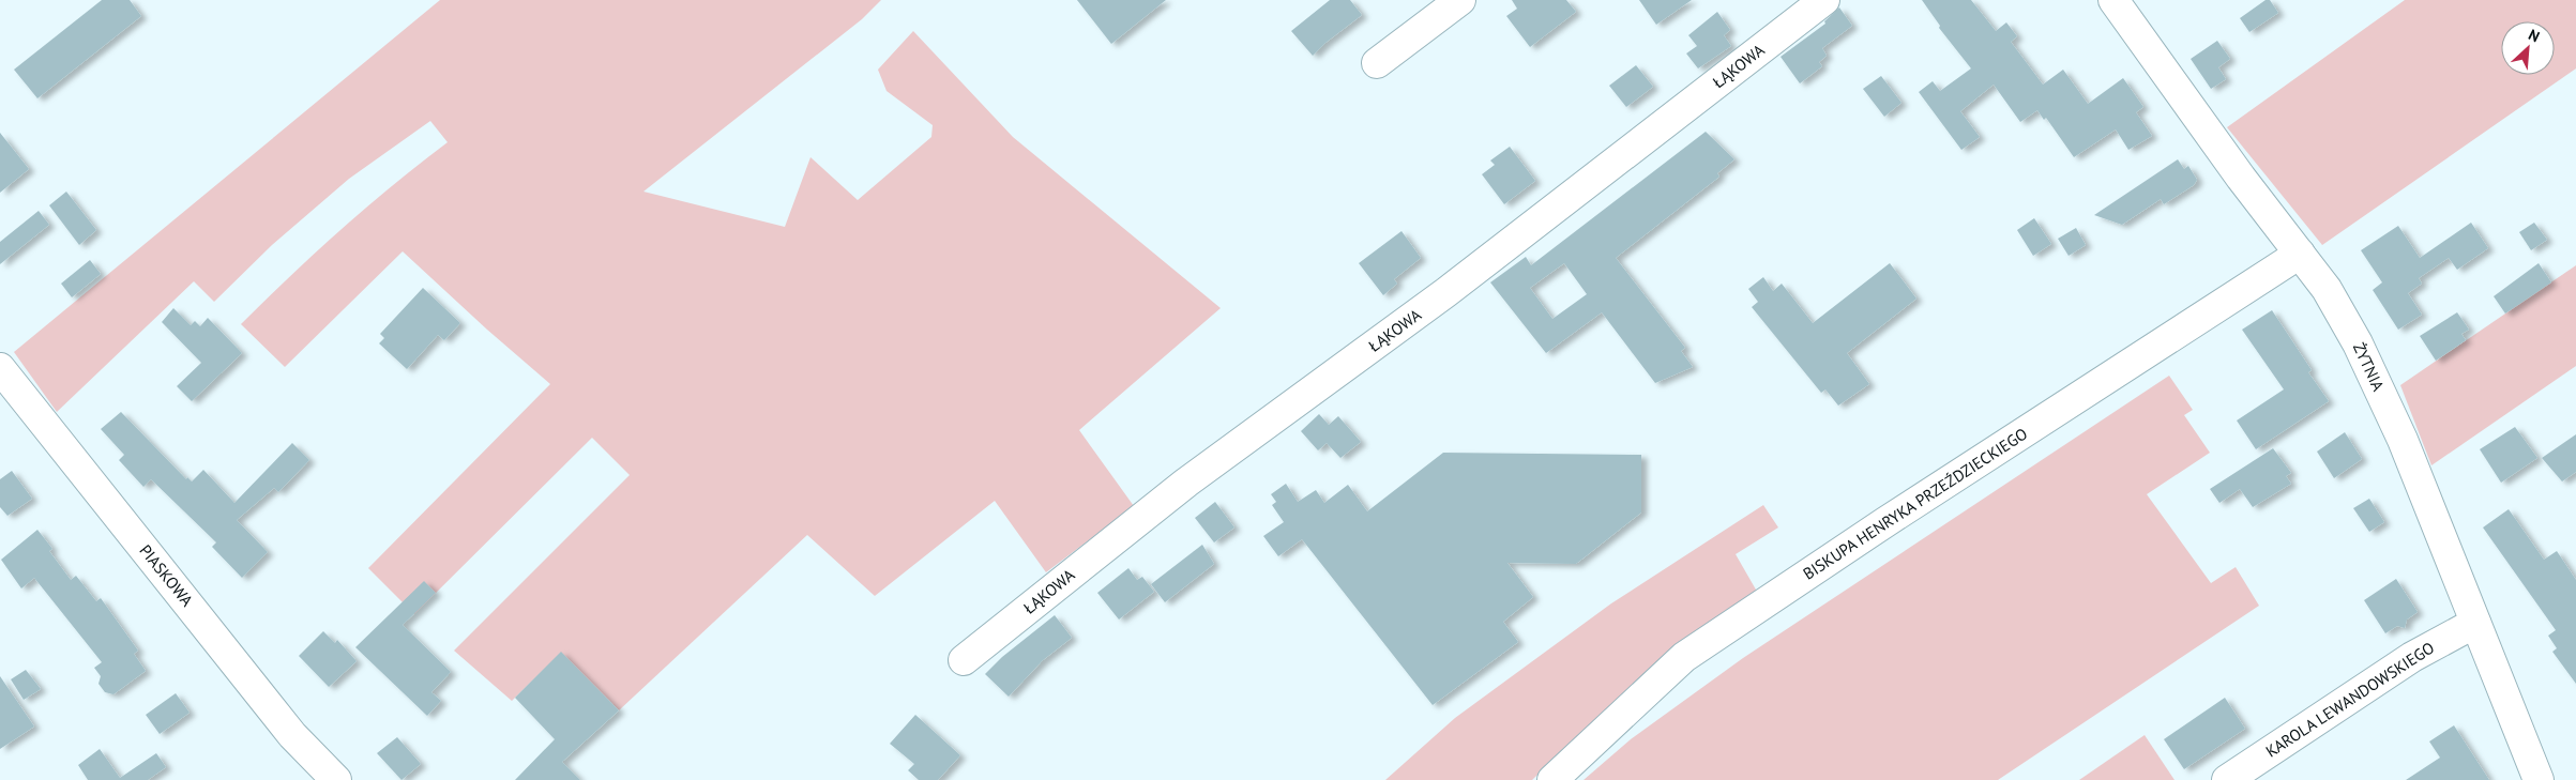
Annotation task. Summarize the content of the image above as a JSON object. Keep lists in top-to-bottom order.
{
  "streets": {
    "street": [
      "ŁĄKOWA",
      "ŻYTNIA",
      "BISKUPA HENRYKA PRZEŹDZIECKIEGO",
      "PIASKOWA",
      "KAROLA LEWANDOWSKIEGO"
    ]
  },
  "crossings": [
    ["ŻYTNIA", "BISKUPA HENRYKA PRZEŹDZIECKIEGO"],
    ["ŻYTNIA", "KAROLA LEWANDOWSKIEGO"]
  ],
  "north": "top right"
}
